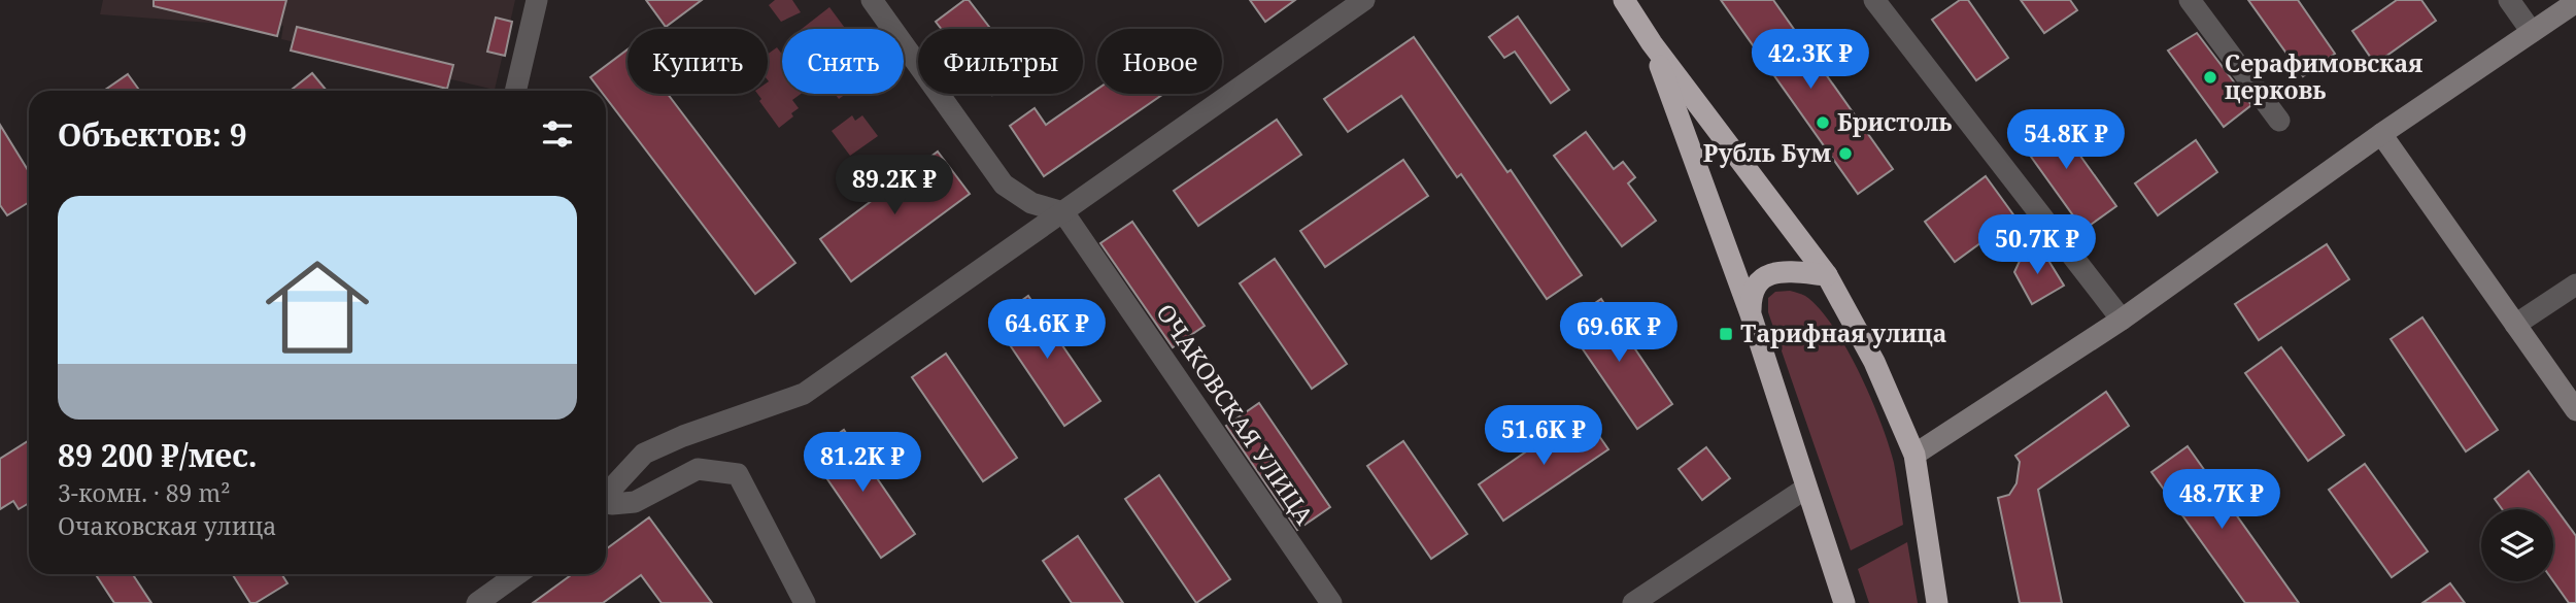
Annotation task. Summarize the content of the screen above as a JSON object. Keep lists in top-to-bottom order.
{
  "streets": {
    "street": ["ОЧАКОВСКАЯ УЛИЦА"]
  },
  "places": {
    "other": ["Серафимовская церковь", "Бристоль", "Рубль Бум"],
    "transit": ["Тарифная улица"]
  },
  "page": {
    "price": [
      "42.3K ₽",
      "54.8K ₽",
      "89.2K ₽",
      "50.7K ₽",
      "64.6K ₽",
      "69.6K ₽",
      "51.6K ₽",
      "81.2K ₽",
      "48.7K ₽"
    ],
    "chip": [
      "Купить",
      "Снять",
      "Фильтры",
      "Новое"
    ],
    "heading": "Объектов: 9",
    "list": [
      {
        "name": "89 200 ₽/мес.",
        "note": "3-комн. · 89 m² · Очаковская улица"
      }
    ]
  }
}
